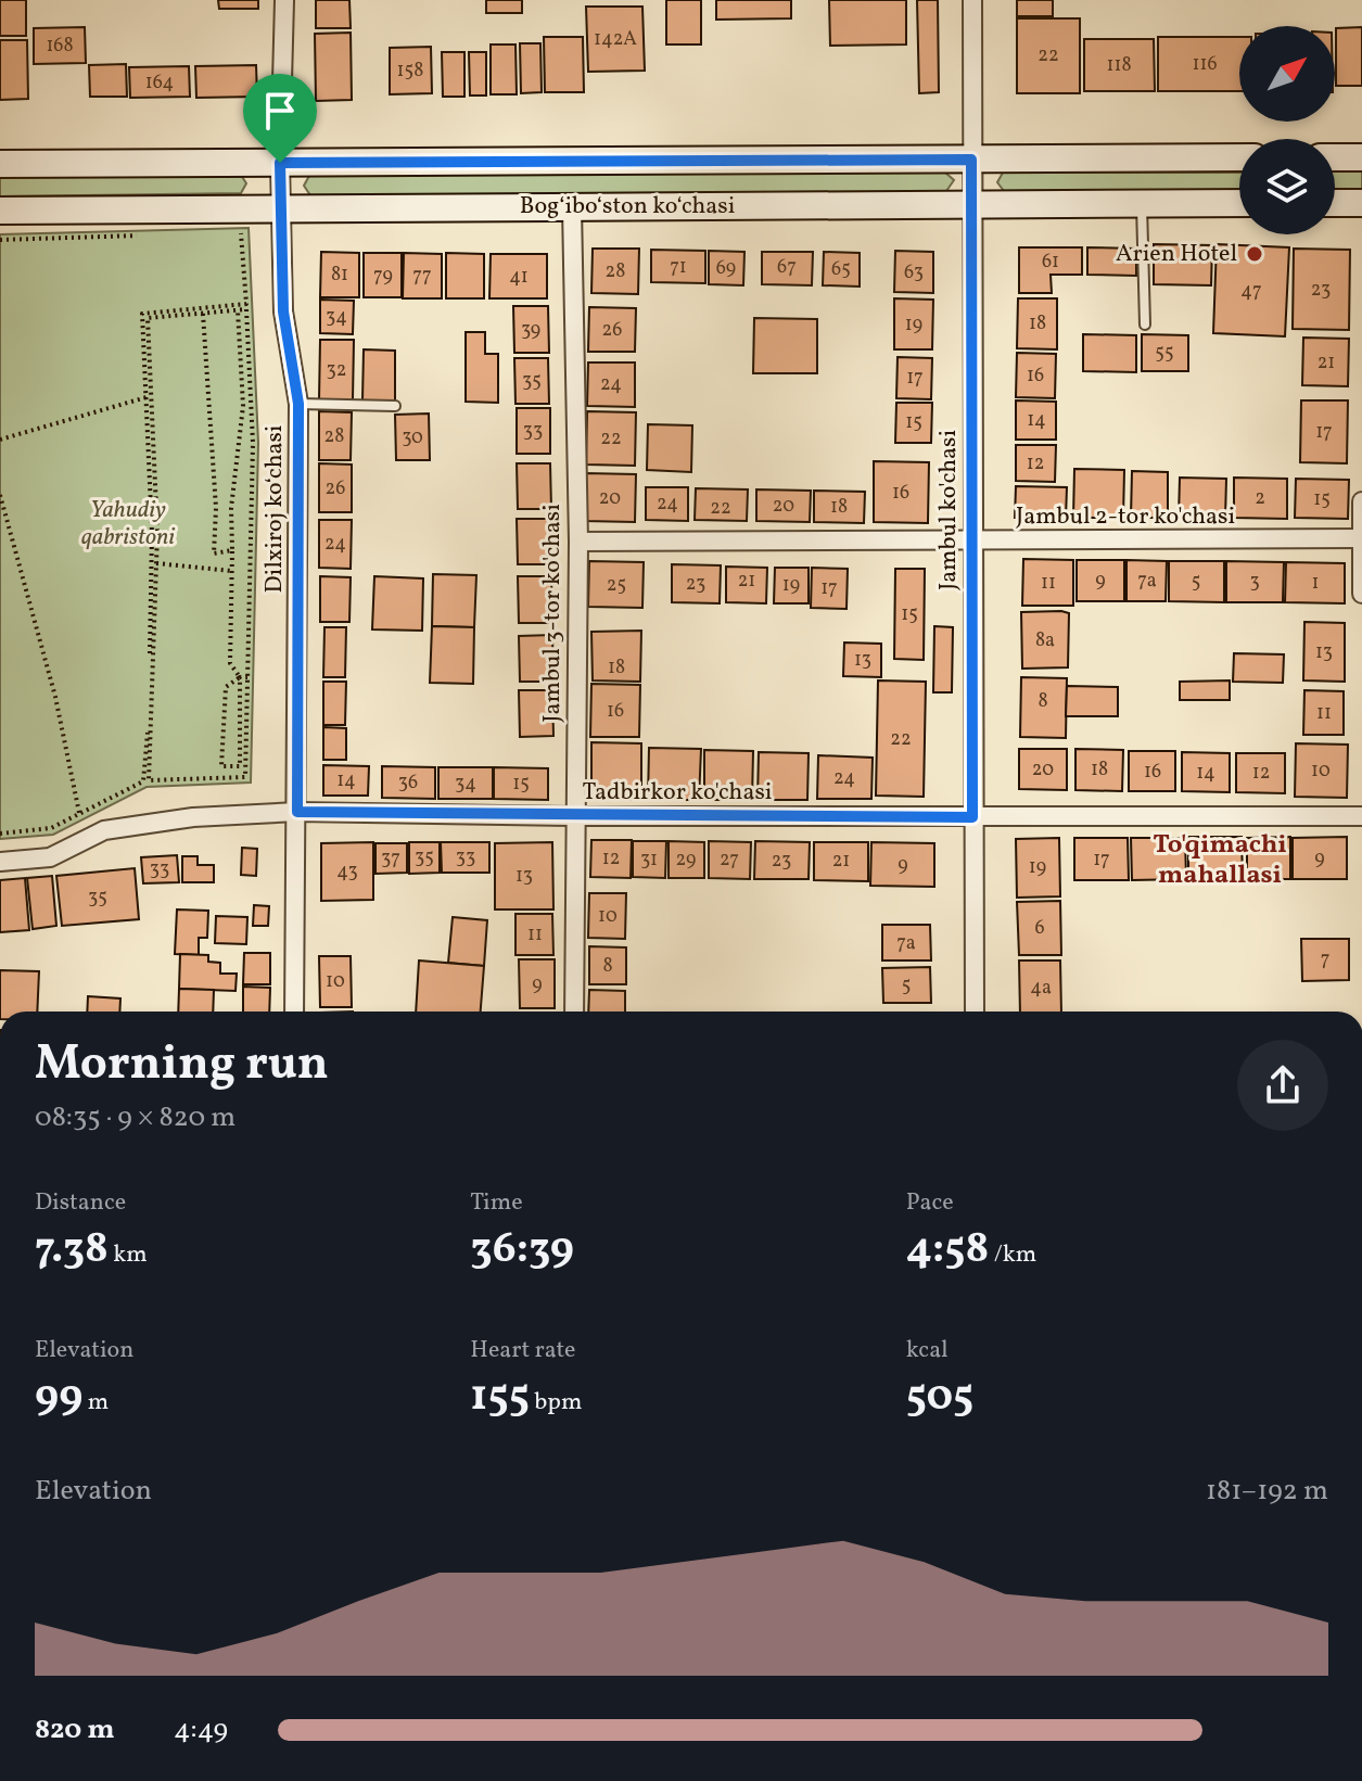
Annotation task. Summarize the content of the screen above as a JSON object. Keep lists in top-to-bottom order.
{
  "streets": {
    "street": [
      "Bogʻiboʻston koʻchasi",
      "Dilxiroj ko‘chasi",
      "Jambul ko'chasi",
      "Jambul 2-tor ko'chasi",
      "Jambul 3-tor ko'chasi",
      "Tadbirkor ko'chasi"
    ]
  },
  "crossings": [
    ["Bogʻiboʻston koʻchasi", "Dilxiroj ko‘chasi"],
    ["Bogʻiboʻston koʻchasi", "Jambul ko'chasi"],
    ["Bogʻiboʻston koʻchasi", "Jambul 3-tor ko'chasi"],
    ["Dilxiroj ko‘chasi", "Tadbirkor ko'chasi"],
    ["Jambul ko'chasi", "Jambul 2-tor ko'chasi"],
    ["Jambul ko'chasi", "Tadbirkor ko'chasi"],
    ["Jambul 2-tor ko'chasi", "Jambul 3-tor ko'chasi"],
    ["Jambul 3-tor ko'chasi", "Tadbirkor ko'chasi"]
  ],
  "districts": ["To'qimachi mahallasi"],
  "parks": ["Yahudiy qabristoni"],
  "places": ["Arien Hotel"],
  "house_numbers": [
    "142A",
    "168",
    "22",
    "116",
    "118",
    "158",
    "164",
    "61",
    "71",
    "67",
    "69",
    "65",
    "28",
    "63",
    "81",
    "79",
    "77",
    "41",
    "23",
    "47",
    "34",
    "18",
    "19",
    "39",
    "26",
    "55",
    "21",
    "32",
    "16",
    "17",
    "35",
    "24",
    "14",
    "15",
    "33",
    "17",
    "28",
    "30",
    "22",
    "12",
    "26",
    "16",
    "20",
    "2",
    "15",
    "24",
    "20",
    "18",
    "22",
    "24",
    "21",
    "9",
    "7a",
    "5",
    "3",
    "11",
    "1",
    "23",
    "25",
    "19",
    "17",
    "15",
    "8a",
    "13",
    "13",
    "18",
    "8",
    "16",
    "11",
    "22",
    "20",
    "18",
    "10",
    "16",
    "14",
    "12",
    "24",
    "14",
    "36",
    "34",
    "15",
    "35",
    "33",
    "37",
    "12",
    "9",
    "31",
    "29",
    "27",
    "17",
    "23",
    "21",
    "9",
    "19",
    "33",
    "43",
    "13",
    "35",
    "10",
    "6",
    "11",
    "7a",
    "7",
    "8",
    "10",
    "9",
    "5",
    "4a"
  ],
  "north": "top right",
  "page": {
    "heading": ["Morning run", "08:35 · 9 × 820 m"],
    "stats": [
      ["Distance", "7.38 km"],
      ["Time", "36:39"],
      ["Pace", "4:58 /km"],
      ["Elevation", "99 m"],
      ["Heart rate", "155 bpm"],
      ["kcal", "505"]
    ],
    "chart": ["Elevation", "181–192 m"],
    "list": [
      {
        "name": "820 m",
        "note": "4:49"
      }
    ]
  }
}
